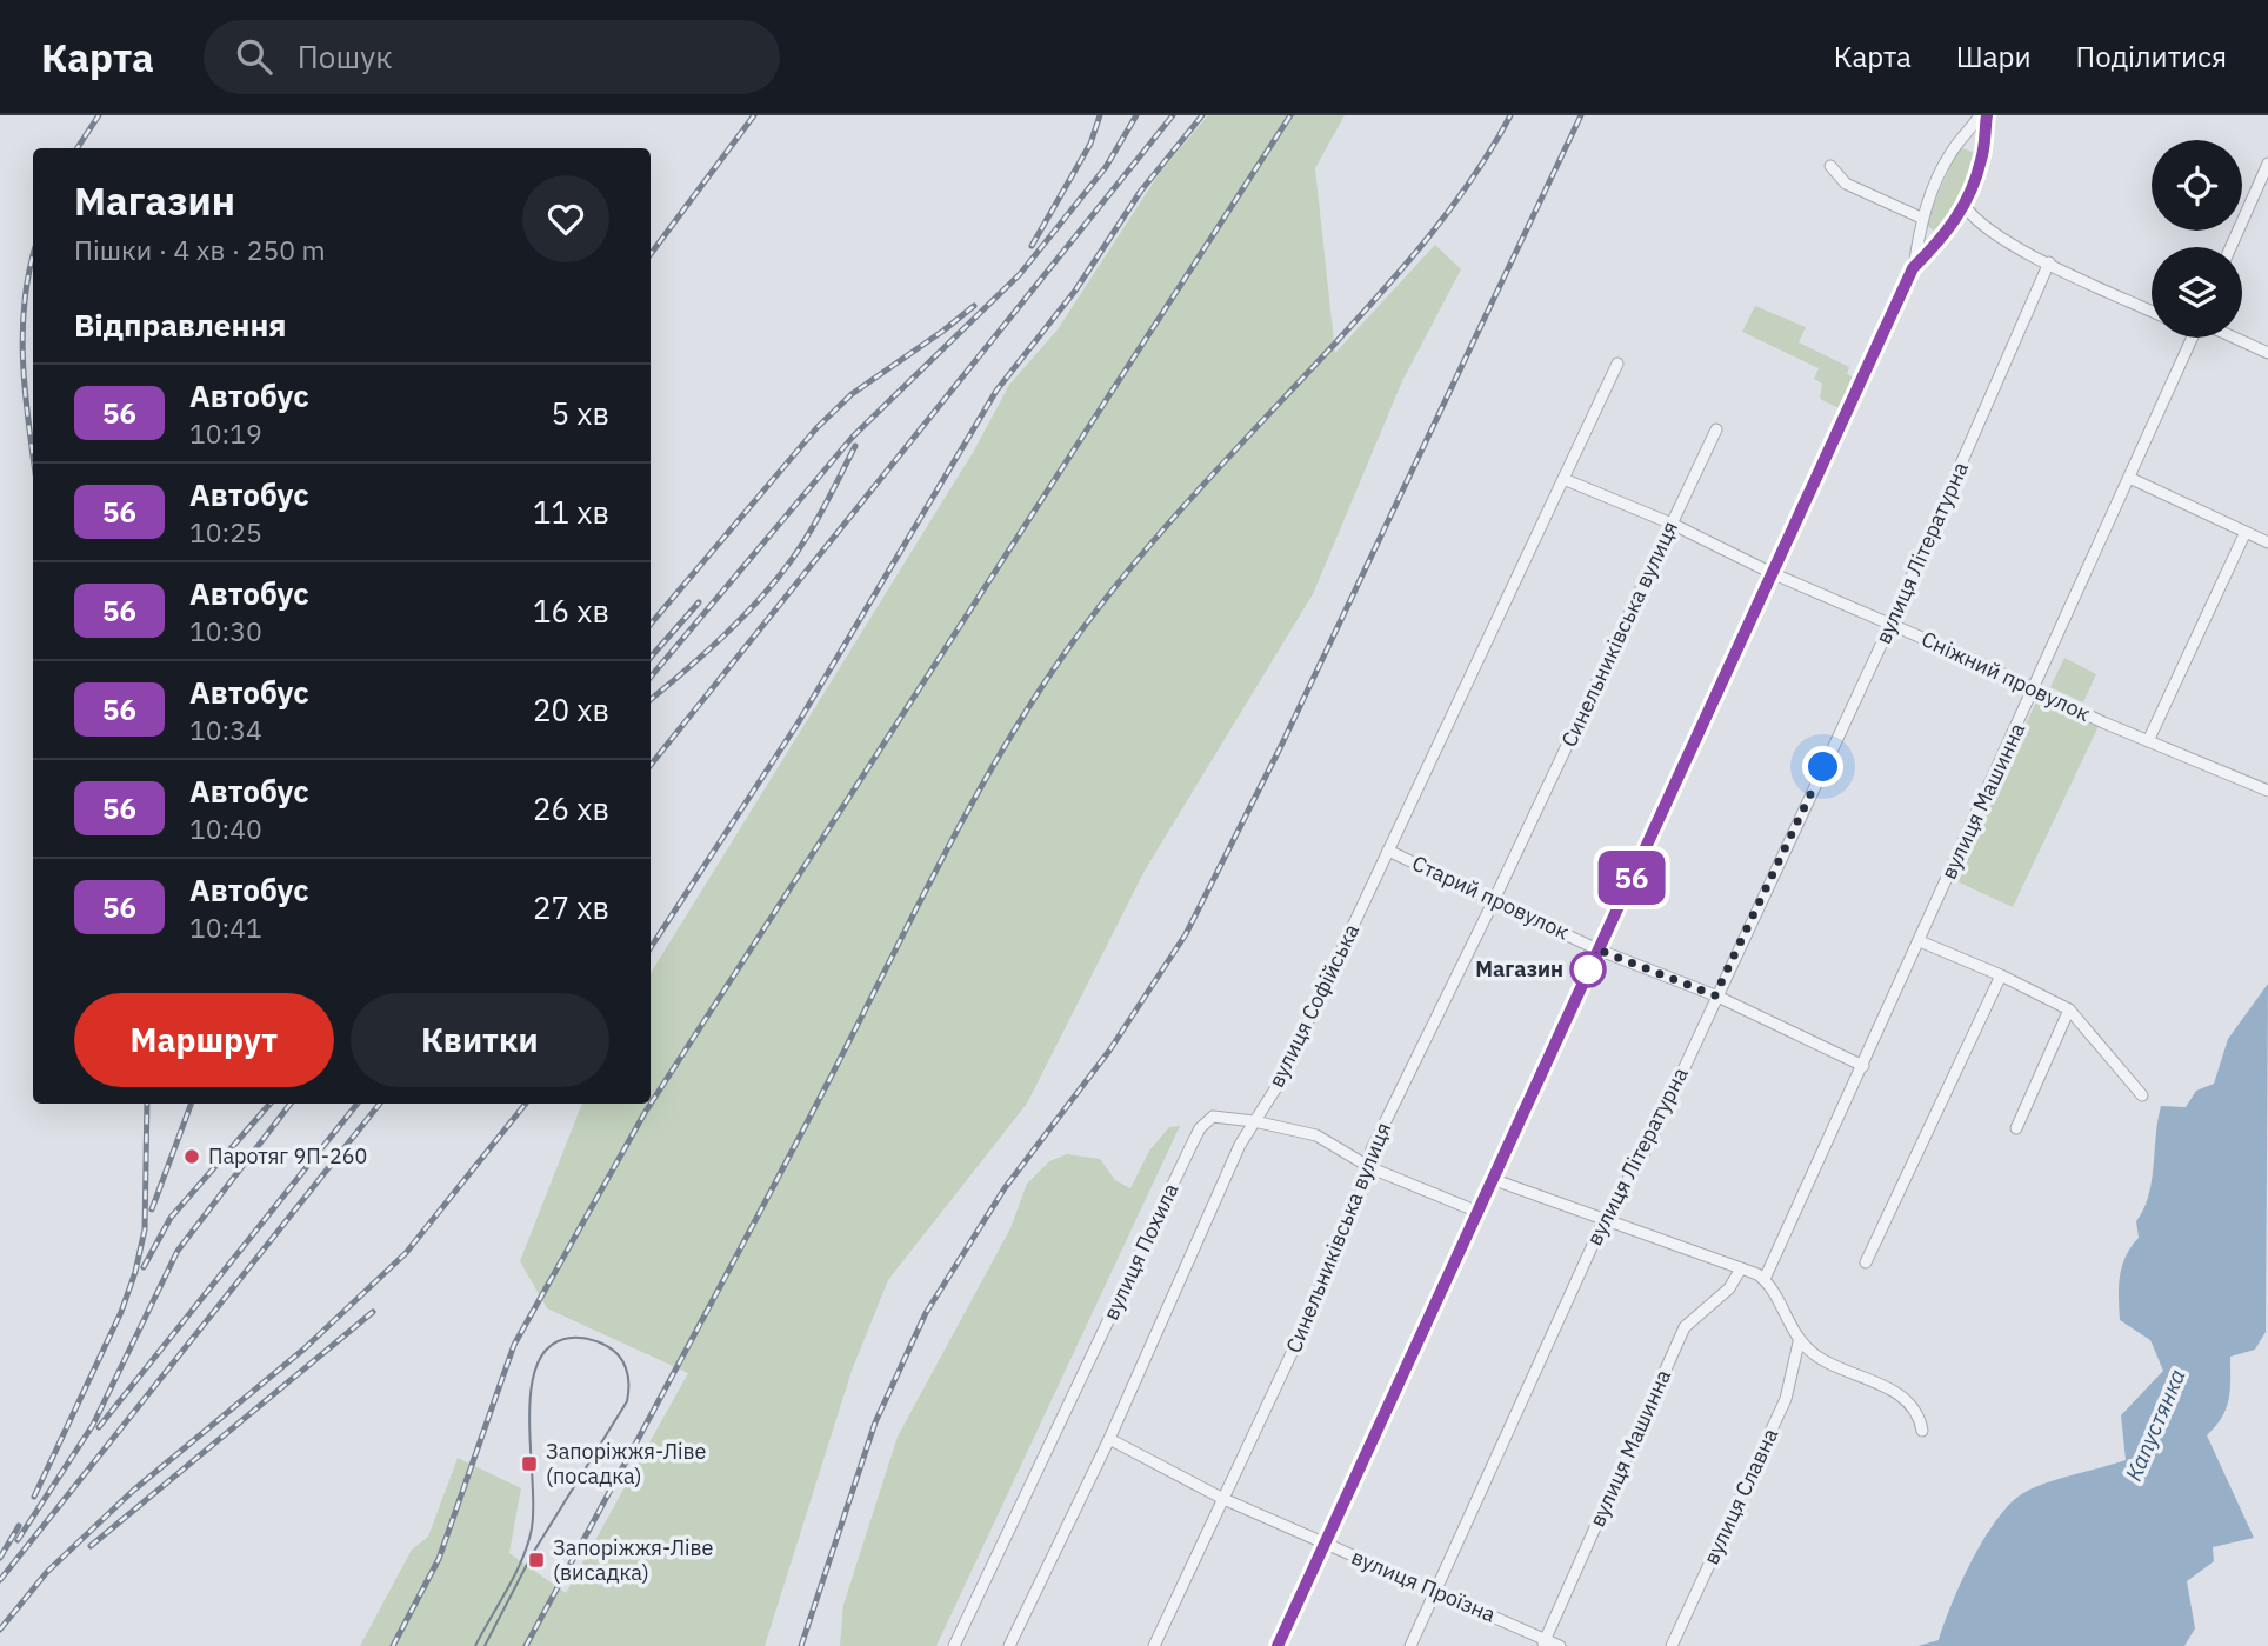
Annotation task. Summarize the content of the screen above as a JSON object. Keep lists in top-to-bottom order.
{
  "streets": {
    "street": [
      "вулиця Літературна",
      "Синельниківська вулиця",
      "Сніжний провулок",
      "вулиця Машинна",
      "Старий провулок",
      "вулиця Софійська",
      "вулиця Похила",
      "вулиця Славна",
      "вулиця Проїзна"
    ]
  },
  "crossings": [
    ["вулиця Літературна", "Сніжний провулок"],
    ["вулиця Літературна", "Старий провулок"],
    ["вулиця Літературна", "вулиця Проїзна"],
    ["Синельниківська вулиця", "Сніжний провулок"],
    ["Синельниківська вулиця", "Старий провулок"],
    ["Синельниківська вулиця", "вулиця Похила"],
    ["Синельниківська вулиця", "вулиця Проїзна"],
    ["Сніжний провулок", "вулиця Машинна"],
    ["Сніжний провулок", "вулиця Софійська"],
    ["вулиця Машинна", "Старий провулок"],
    ["вулиця Машинна", "вулиця Проїзна"],
    ["Старий провулок", "вулиця Софійська"],
    ["вулиця Софійська", "вулиця Похила"],
    ["вулиця Софійська", "вулиця Проїзна"]
  ],
  "water": ["Капустянка"],
  "places": {
    "other": ["Магазин", "Паротяг 9П-260"],
    "transit": ["Запоріжжя-Ліве (посадка)", "Запоріжжя-Ліве (висадка)"]
  },
  "lines": ["bus line 56"],
  "page": {
    "header": "Карта",
    "search": "Пошук",
    "nav": ["Карта", "Шари", "Поділитися"],
    "on_map": "56",
    "heading": [
      ["Магазин", "Пішки · 4 хв · 250 m"],
      "Відправлення"
    ],
    "list": [
      {
        "mark": "56",
        "name": "Автобус",
        "note": "10:19",
        "value": "5 хв"
      },
      {
        "mark": "56",
        "name": "Автобус",
        "note": "10:25",
        "value": "11 хв"
      },
      {
        "mark": "56",
        "name": "Автобус",
        "note": "10:30",
        "value": "16 хв"
      },
      {
        "mark": "56",
        "name": "Автобус",
        "note": "10:34",
        "value": "20 хв"
      },
      {
        "mark": "56",
        "name": "Автобус",
        "note": "10:40",
        "value": "26 хв"
      },
      {
        "mark": "56",
        "name": "Автобус",
        "note": "10:41",
        "value": "27 хв"
      }
    ],
    "buttons": ["Маршрут", "Квитки"]
  }
}
